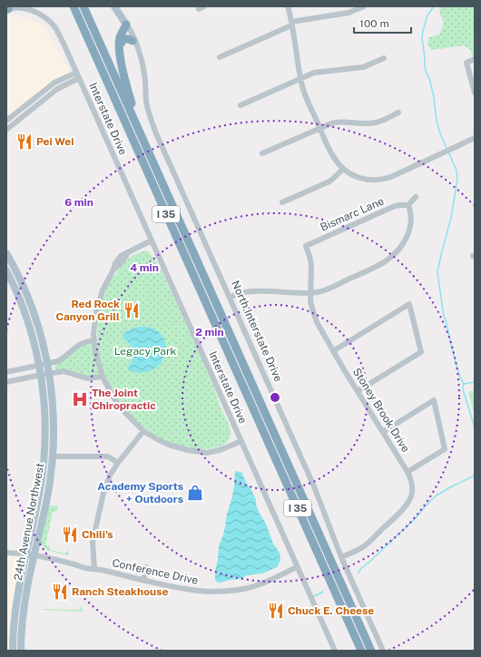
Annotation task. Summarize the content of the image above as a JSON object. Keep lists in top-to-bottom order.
{
  "streets": {
    "highway": ["I 35"],
    "main road": ["North Interstate Drive", "24th Avenue Northwest"],
    "street": [
      "Interstate Drive",
      "Bismarc Lane",
      "Stoney Brook Drive",
      "Conference Drive"
    ]
  },
  "crossings": [
    ["Interstate Drive", "Conference Drive"],
    ["Bismarc Lane", "Stoney Brook Drive"],
    ["North Interstate Drive", "Stoney Brook Drive"],
    ["24th Avenue Northwest", "Conference Drive"]
  ],
  "parks": ["Legacy Park"],
  "places": {
    "restaurant": [
      "Pei Wei",
      "Red Rock Canyon Grill",
      "Chili's",
      "Ranch Steakhouse",
      "Chuck E. Cheese"
    ],
    "hospital": ["The Joint Chiropractic"],
    "shop": ["Academy Sports + Outdoors"]
  },
  "scale_bar": "100 m",
  "rings": ["6 min", "4 min", "2 min"]
}
